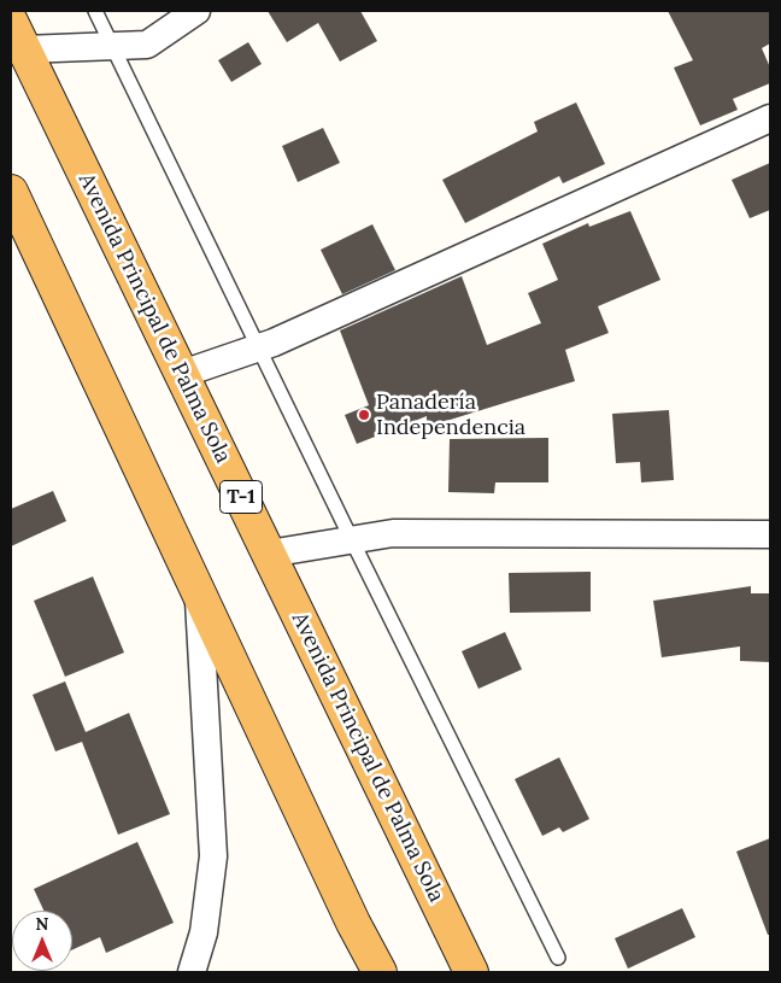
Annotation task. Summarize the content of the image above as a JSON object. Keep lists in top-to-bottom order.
{
  "streets": {
    "highway": ["Avenida Principal de Palma Sola", "T-1"]
  },
  "places": ["Panadería Independencia"],
  "north": "top"
}
